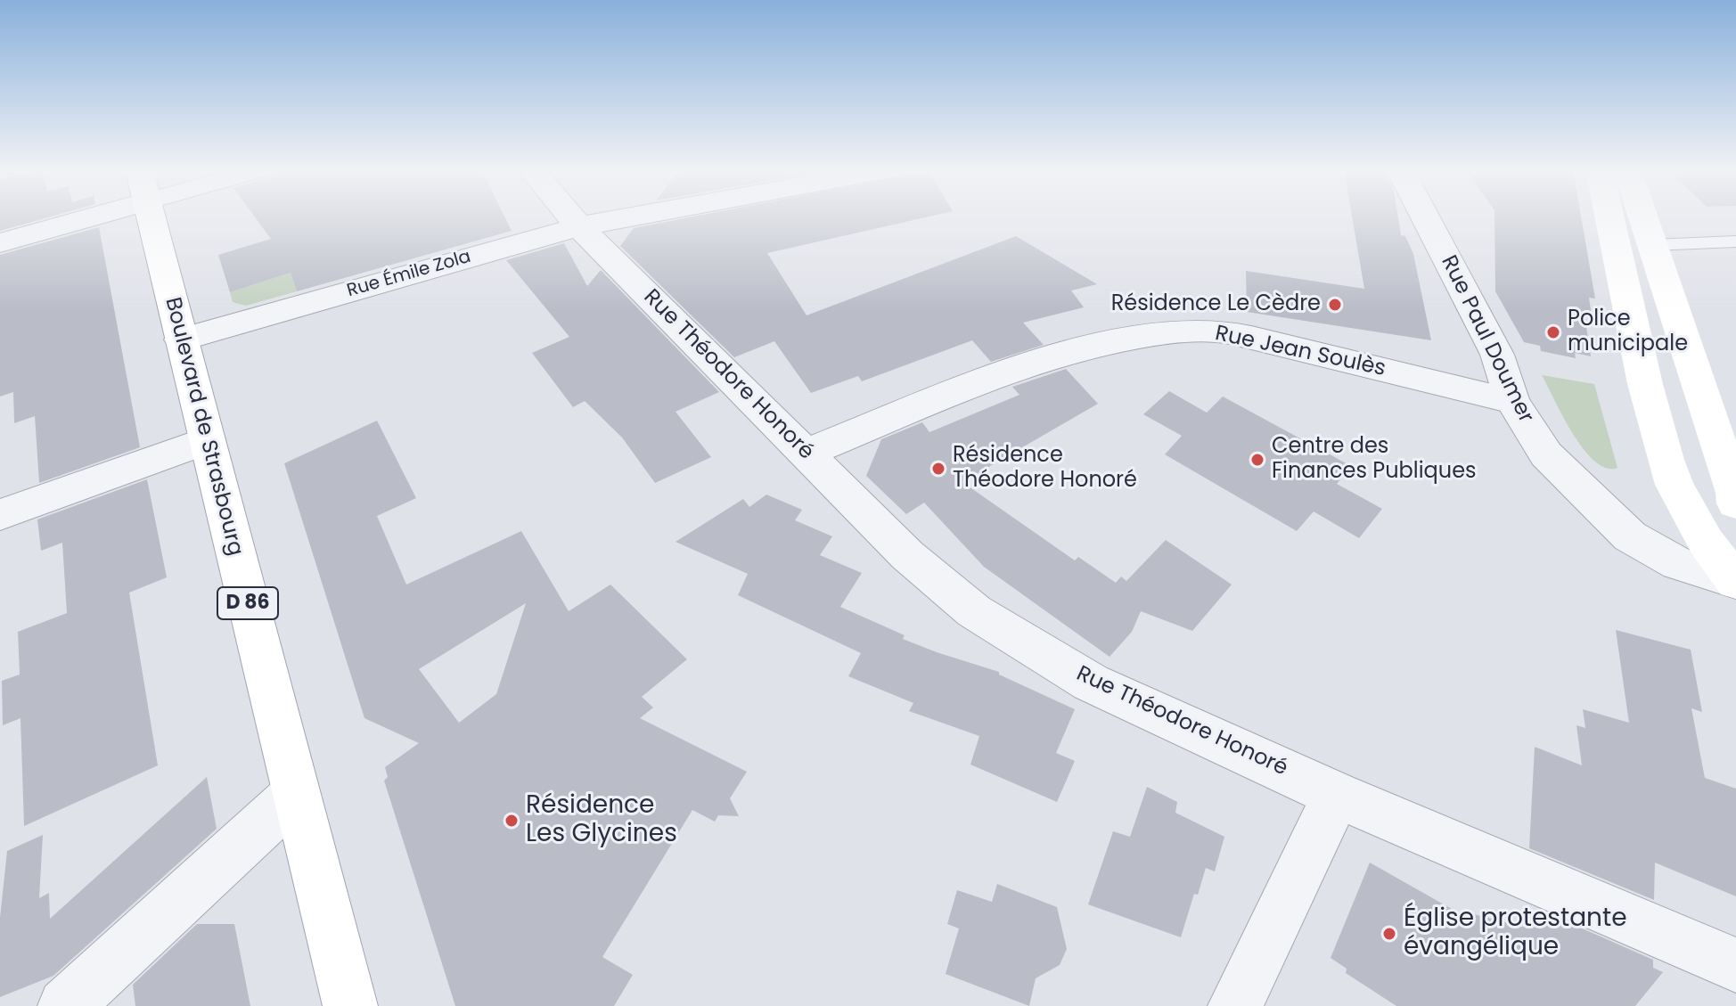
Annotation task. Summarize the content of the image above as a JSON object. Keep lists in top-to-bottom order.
{
  "streets": {
    "main road": ["Boulevard de Strasbourg", "D 86"],
    "street": [
      "Rue Émile Zola",
      "Rue Paul Doumer",
      "Rue Jean Soulès",
      "Rue Théodore Honoré"
    ]
  },
  "crossings": [
    ["Rue Émile Zola", "Rue Théodore Honoré"],
    ["Rue Émile Zola", "Boulevard de Strasbourg"],
    ["Rue Paul Doumer", "Rue Jean Soulès"],
    ["Rue Jean Soulès", "Rue Théodore Honoré"]
  ],
  "places": [
    "Résidence Le Cèdre",
    "Police municipale",
    "Centre des Finances Publiques",
    "Résidence Théodore Honoré",
    "Résidence Les Glycines",
    "Église protestante évangélique"
  ]
}
